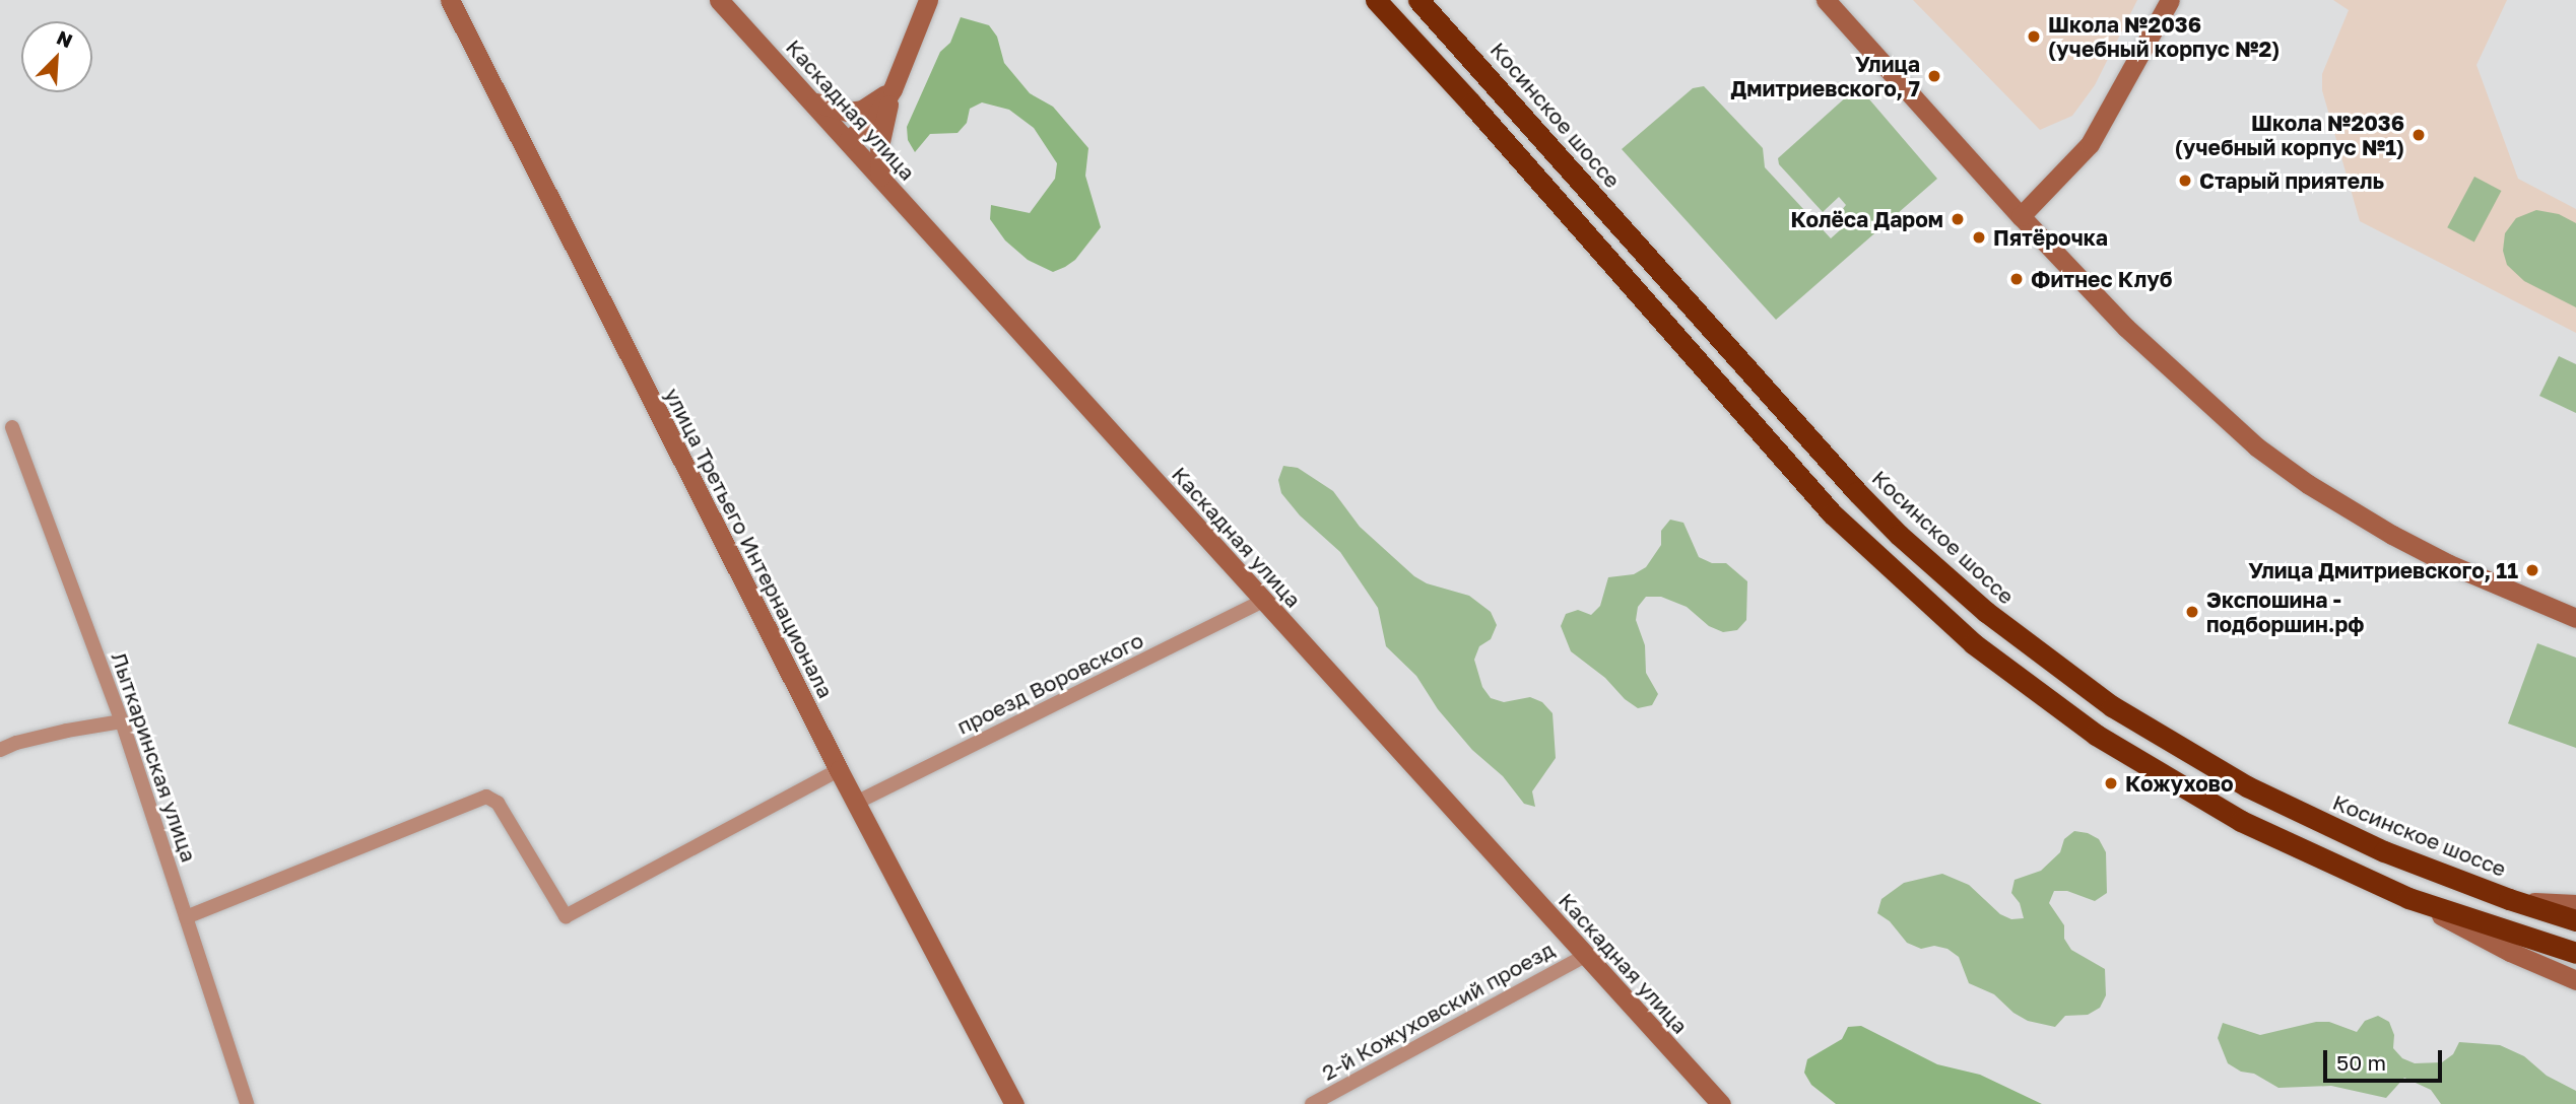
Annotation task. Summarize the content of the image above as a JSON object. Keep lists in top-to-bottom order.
{
  "streets": {
    "highway": ["Косинское шоссе"],
    "street": [
      "Каскадная улица",
      "улица Третьего Интернационала",
      "проезд Воровского",
      "Лыткаринская улица",
      "2-й Кожуховский проезд"
    ]
  },
  "crossings": [
    ["Каскадная улица", "проезд Воровского"],
    ["Каскадная улица", "2-й Кожуховский проезд"],
    ["улица Третьего Интернационала", "проезд Воровского"]
  ],
  "places": [
    "Школа №2036 (учебный корпус №2)",
    "Улица Дмитриевского, 7",
    "Школа №2036 (учебный корпус №1)",
    "Старый приятель",
    "Колёса Даром",
    "Пятёрочка",
    "Фитнес Клуб",
    "Улица Дмитриевского, 11",
    "Экспошина - подборшин.рф",
    "Кожухово"
  ],
  "scale_bar": "50 m",
  "north": "top right"
}
